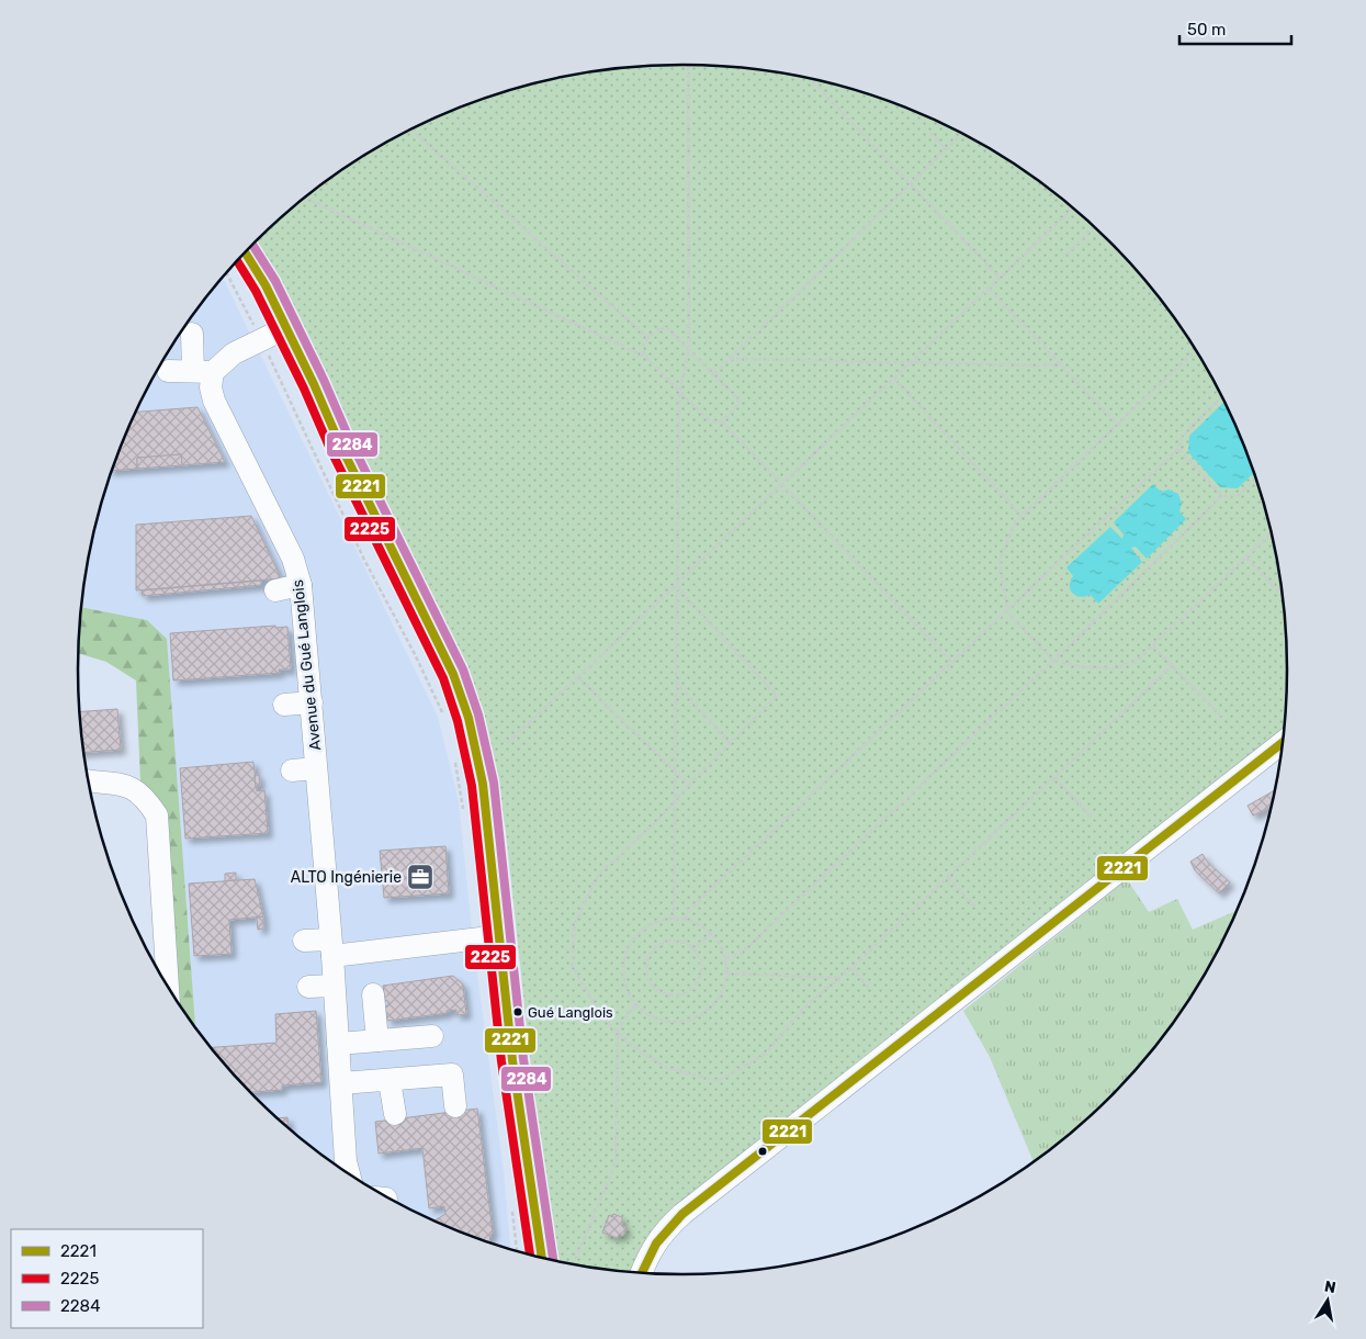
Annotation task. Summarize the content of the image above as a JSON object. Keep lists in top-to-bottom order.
{
  "streets": {
    "street": ["Avenue du Gué Langlois"]
  },
  "places": {
    "office": ["ALTO Ingénierie"],
    "other": ["Gué Langlois"]
  },
  "lines": ["transit line 2284", "transit line 2221", "transit line 2225"],
  "legend": ["2221", "2225", "2284"],
  "scale_bar": "50 m",
  "north": "top"
}
